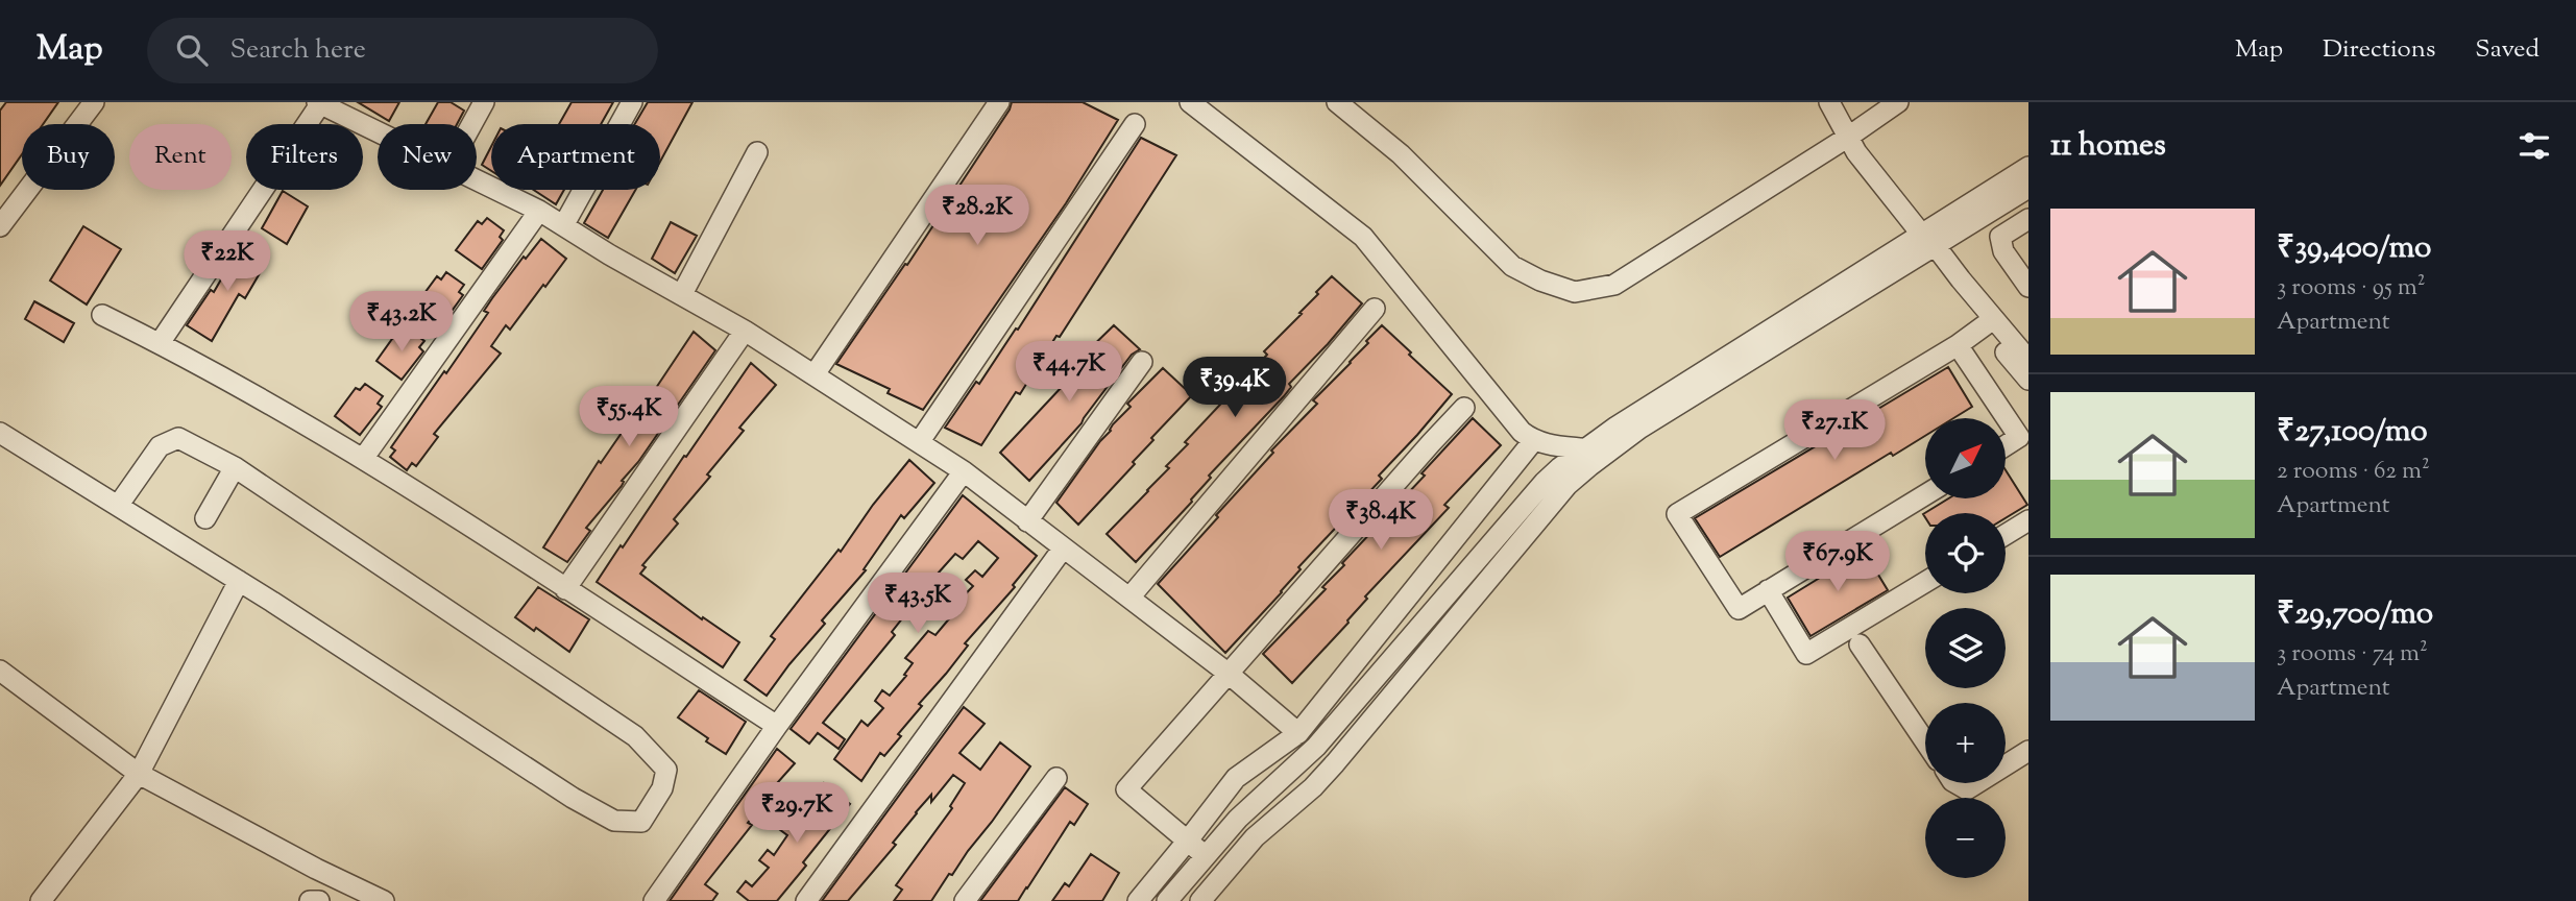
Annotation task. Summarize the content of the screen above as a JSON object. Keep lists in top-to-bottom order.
{
  "north": "top right",
  "page": {
    "header": "Map",
    "search": "Search here",
    "nav": ["Map", "Directions", "Saved"],
    "heading": "11 homes",
    "chip": [
      "Buy",
      "Rent",
      "Filters",
      "New",
      "Apartment"
    ],
    "price": [
      "₹28.2K",
      "₹22K",
      "₹43.2K",
      "₹44.7K",
      "₹39.4K",
      "₹55.4K",
      "₹27.1K",
      "₹38.4K",
      "₹67.9K",
      "₹43.5K",
      "₹29.7K"
    ],
    "list": [
      {
        "name": "₹39,400/mo",
        "note": "3 rooms · 95 m² · Apartment"
      },
      {
        "name": "₹27,100/mo",
        "note": "2 rooms · 62 m² · Apartment"
      },
      {
        "name": "₹29,700/mo",
        "note": "3 rooms · 74 m² · Apartment"
      }
    ],
    "map_buttons": ["+", "−"]
  }
}
